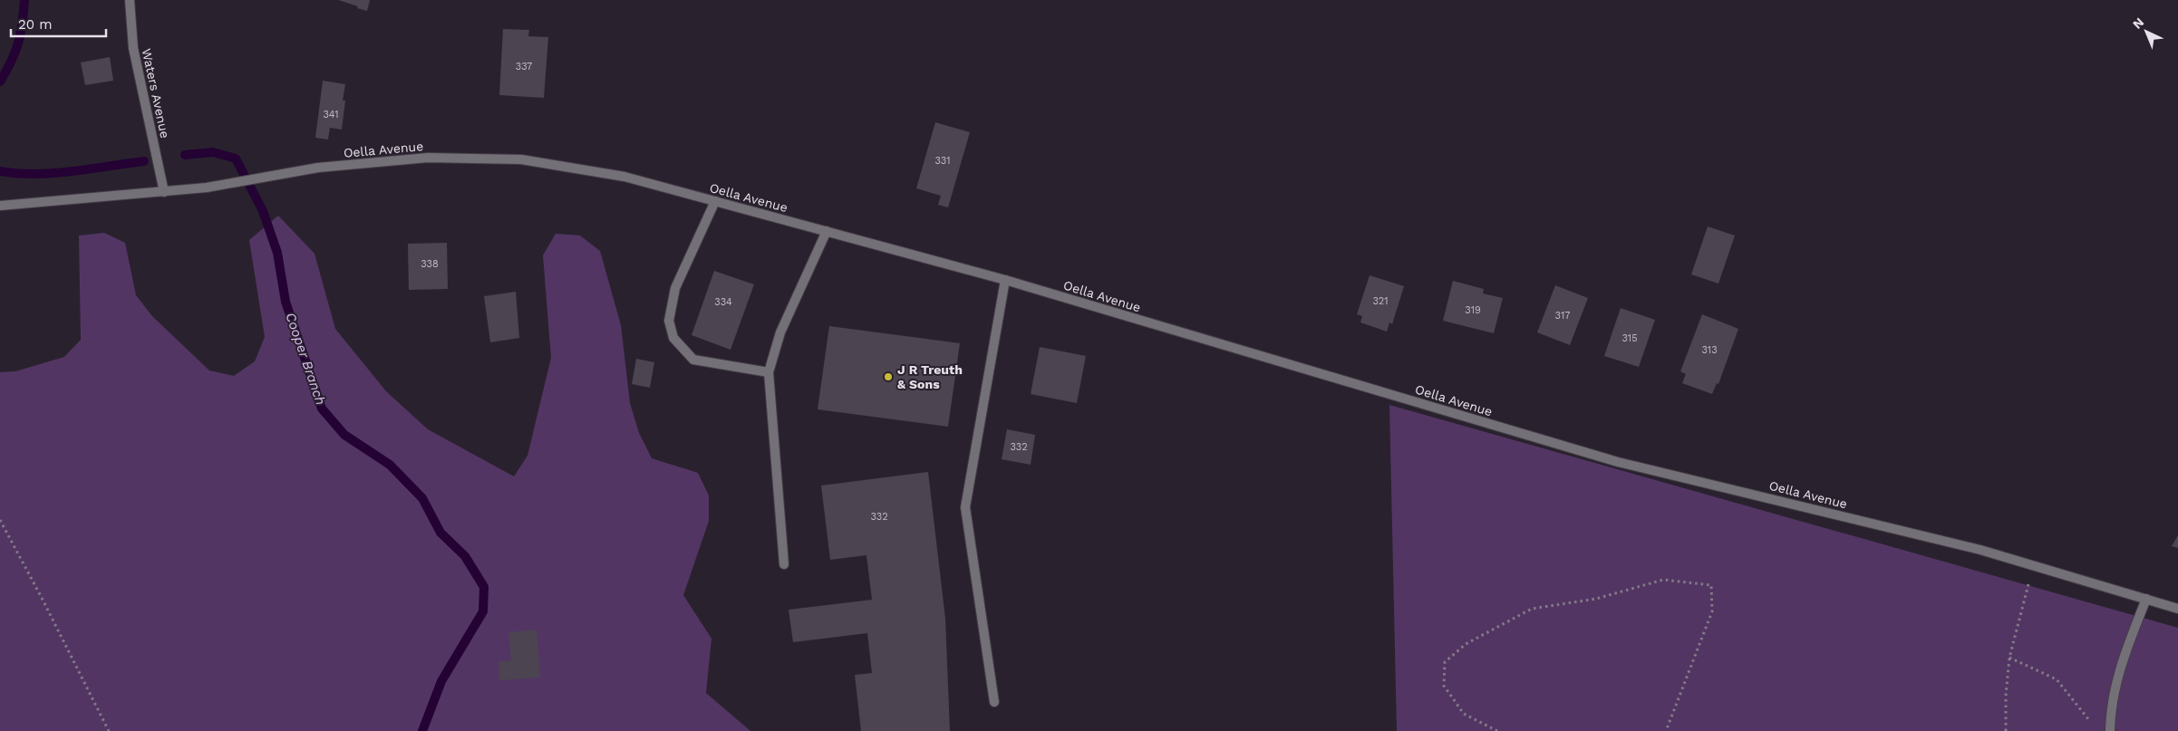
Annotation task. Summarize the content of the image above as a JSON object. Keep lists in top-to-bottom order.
{
  "streets": {
    "street": ["Waters Avenue", "Oella Avenue"]
  },
  "crossings": [
    ["Waters Avenue", "Oella Avenue"]
  ],
  "water": ["Cooper Branch"],
  "places": ["J R Treuth & Sons"],
  "house_numbers": [
    "337",
    "341",
    "331",
    "338",
    "321",
    "334",
    "319",
    "317",
    "315",
    "313",
    "332",
    "332"
  ],
  "scale_bar": "20 m",
  "north": "top left"
}
